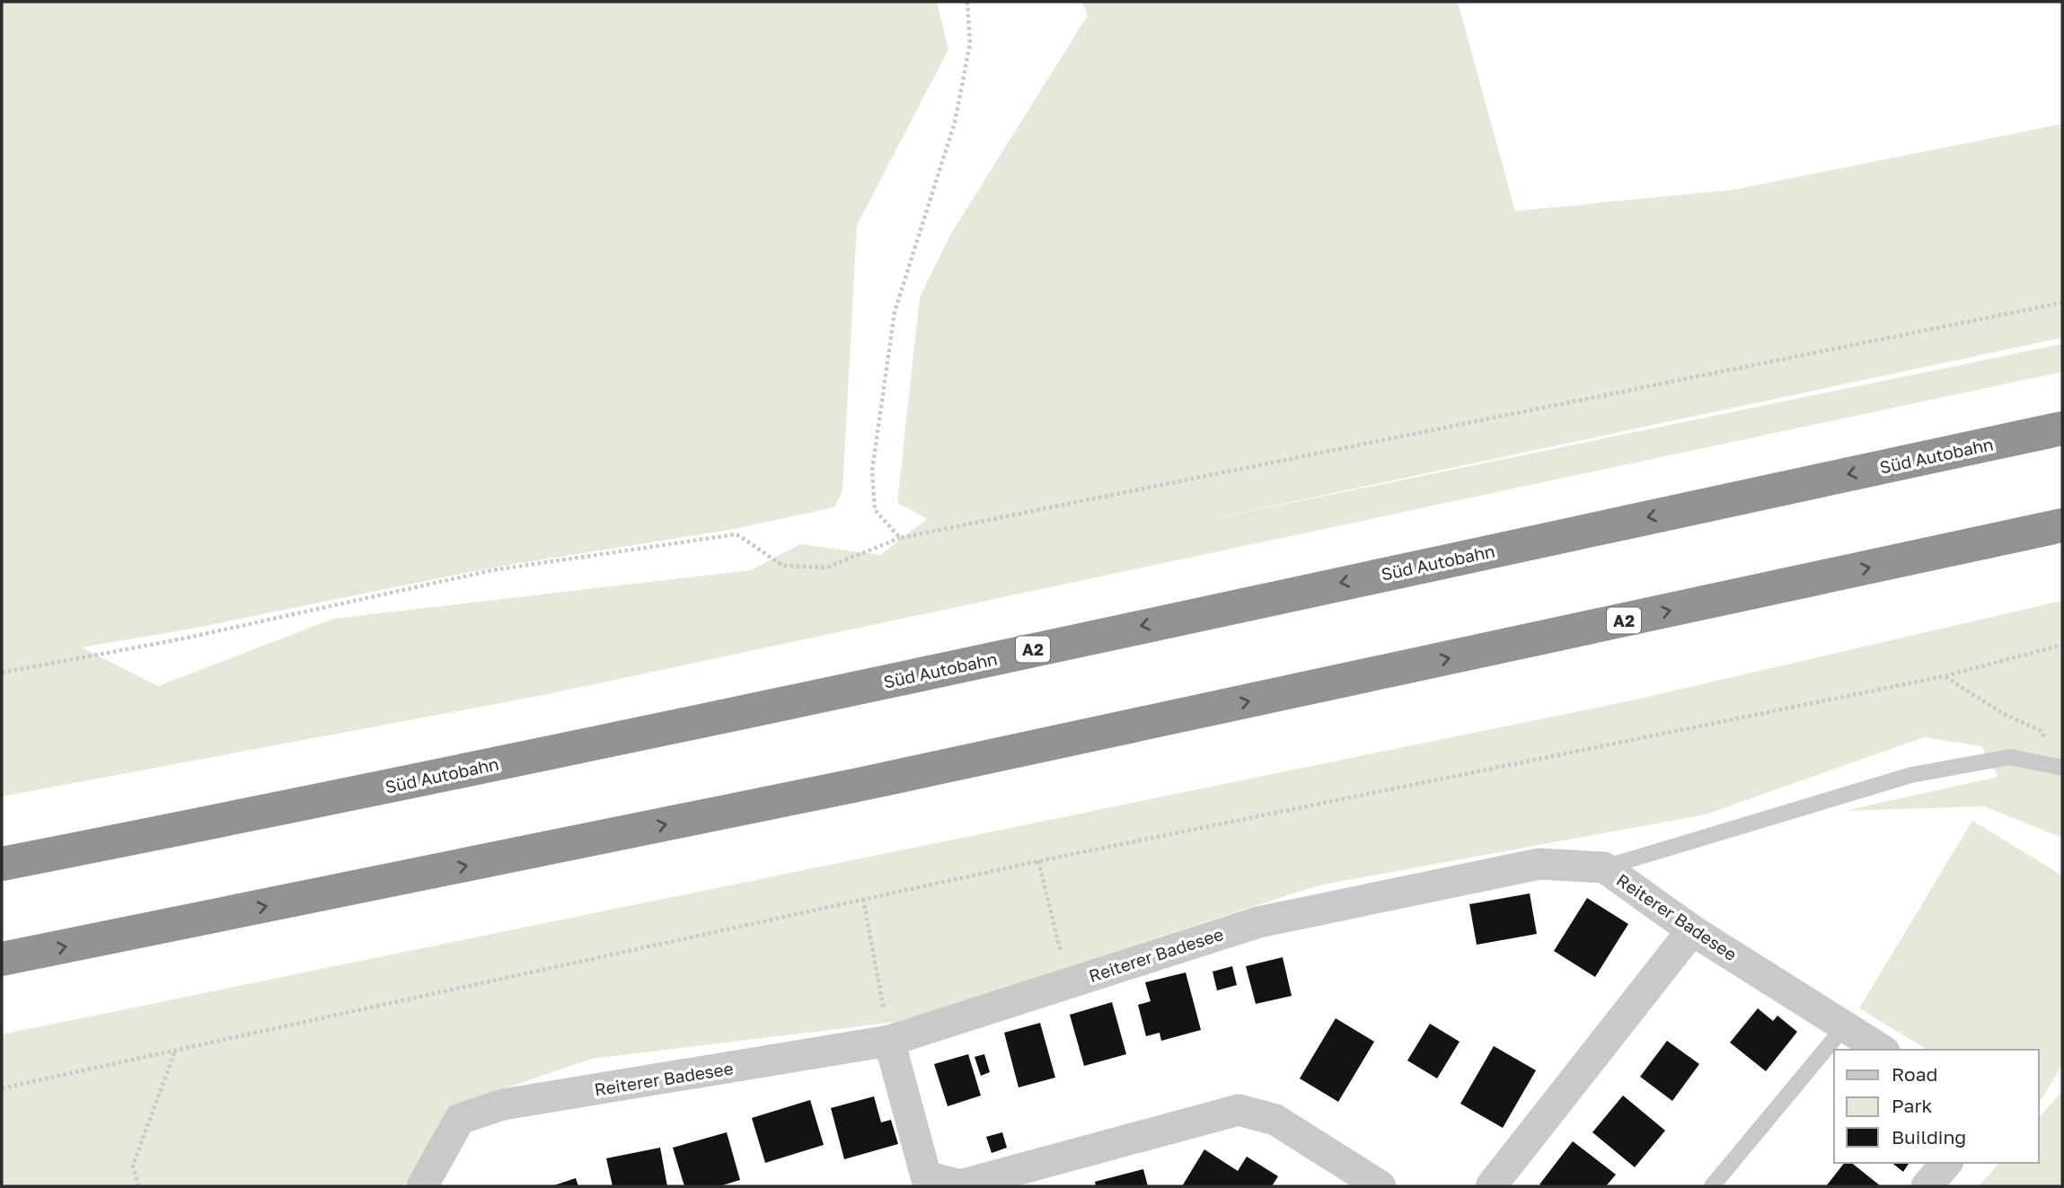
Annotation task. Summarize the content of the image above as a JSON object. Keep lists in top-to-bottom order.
{
  "streets": {
    "highway": ["Süd Autobahn", "A2"],
    "street": ["Reiterer Badesee"]
  },
  "legend": ["Road", "Park", "Building"]
}
